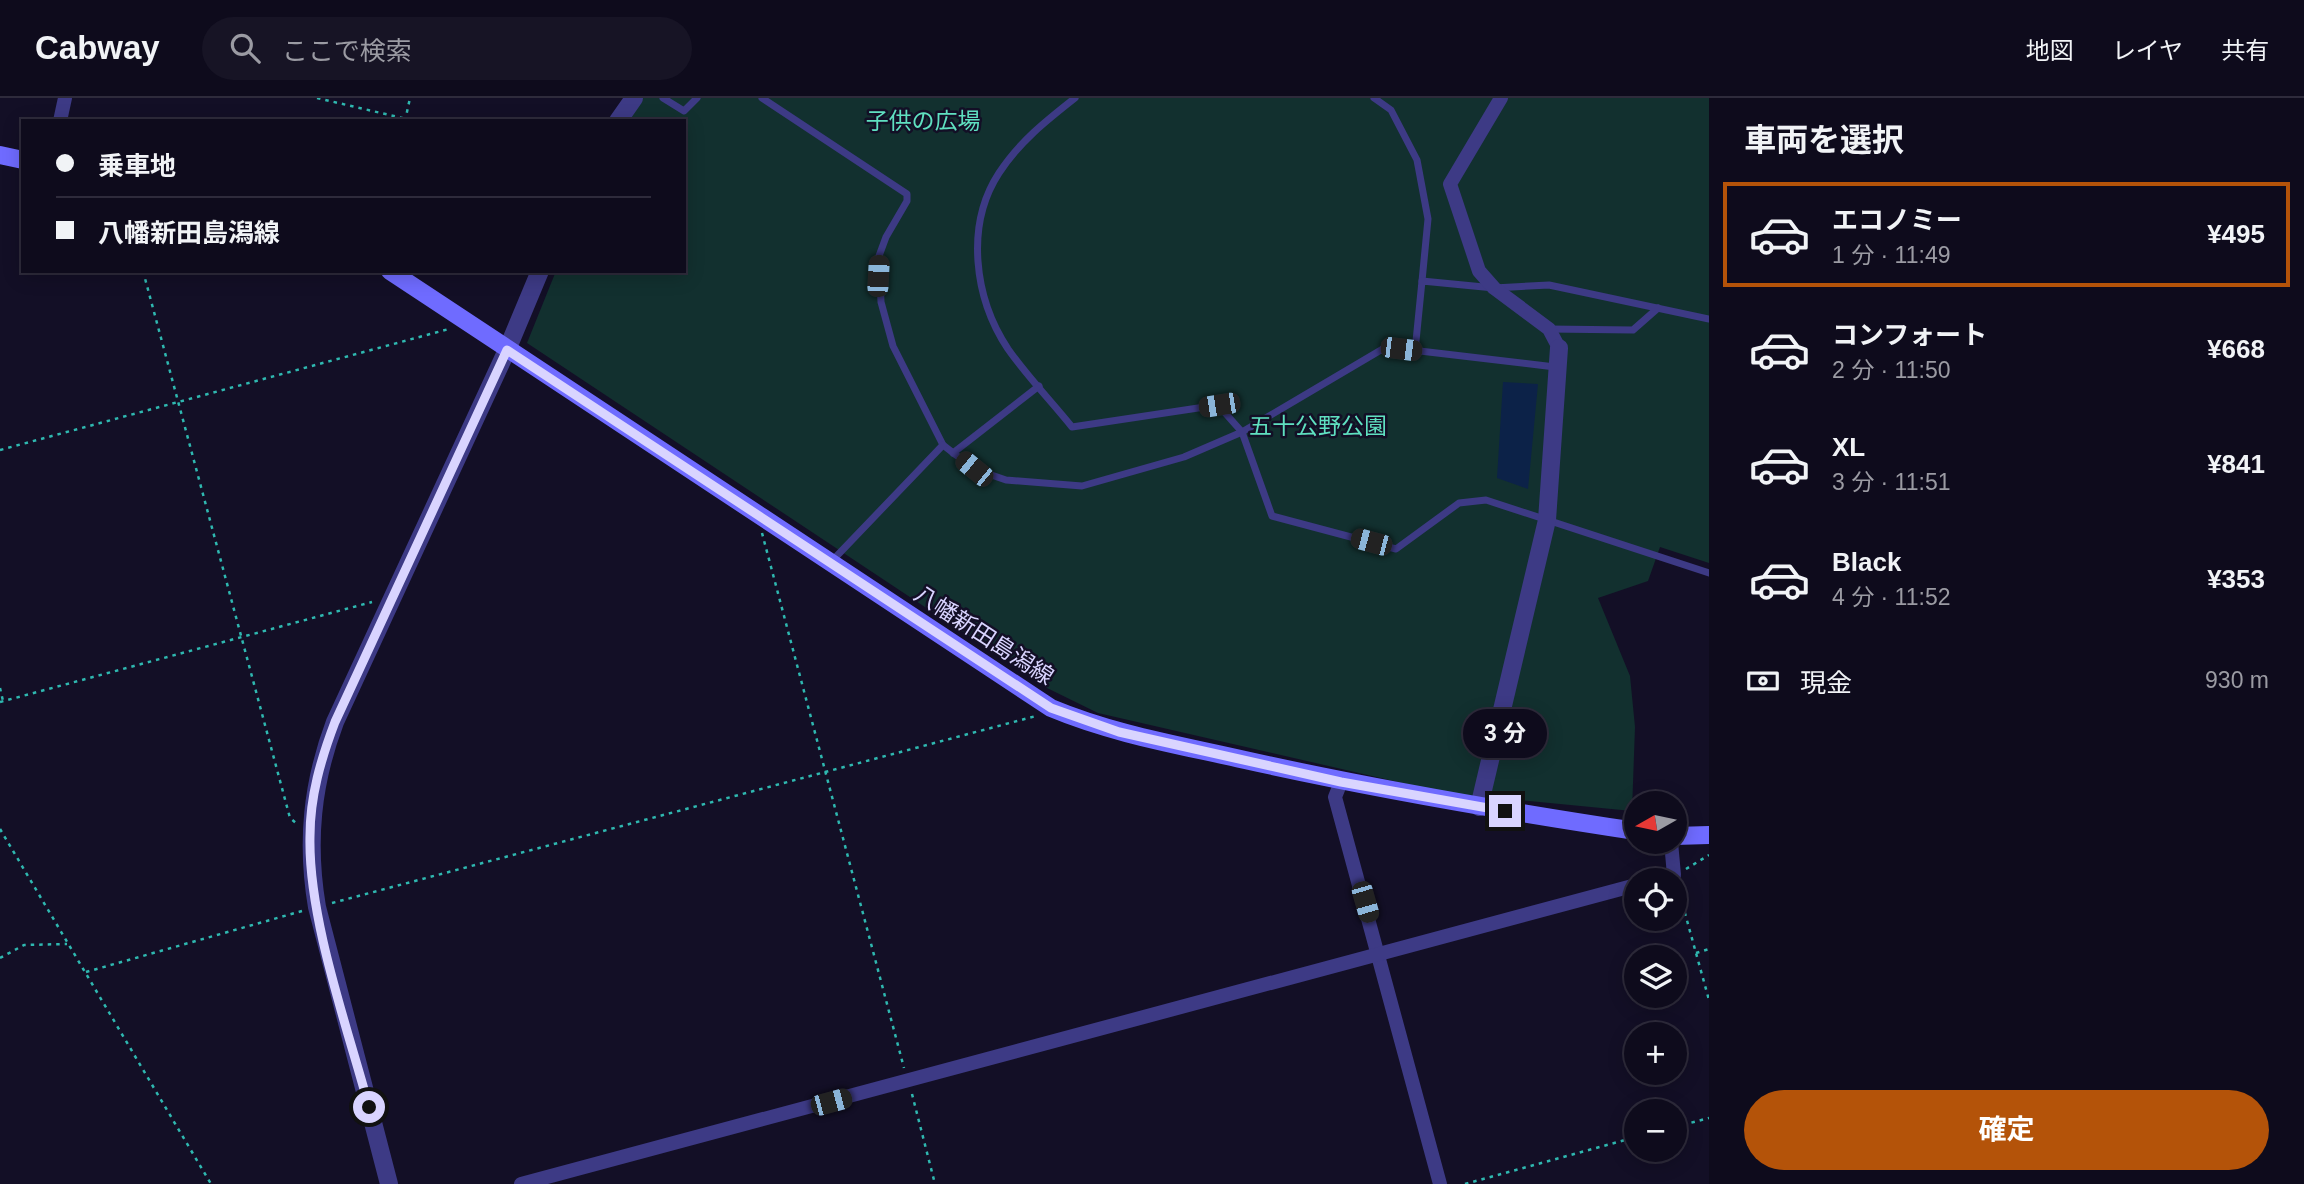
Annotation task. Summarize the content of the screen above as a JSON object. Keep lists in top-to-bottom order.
{
  "streets": {
    "main road": ["八幡新田島潟線"]
  },
  "parks": ["子供の広場", "五十公野公園"],
  "north": "left",
  "page": {
    "header": "Cabway",
    "search": "ここで検索",
    "nav": ["地図", "レイヤ", "共有"],
    "heading": "車両を選択",
    "banner": ["乗車地", "八幡新田島潟線"],
    "list": [
      {
        "name": "エコノミー",
        "note": "1 分 · 11:49",
        "value": "¥495"
      },
      {
        "name": "コンフォート",
        "note": "2 分 · 11:50",
        "value": "¥668"
      },
      {
        "name": "XL",
        "note": "3 分 · 11:51",
        "value": "¥841"
      },
      {
        "name": "Black",
        "note": "4 分 · 11:52",
        "value": "¥353"
      }
    ],
    "pay": ["現金", "930 m"],
    "bubble": "3 分",
    "map_buttons": ["+", "−"],
    "buttons": "確定"
  }
}
